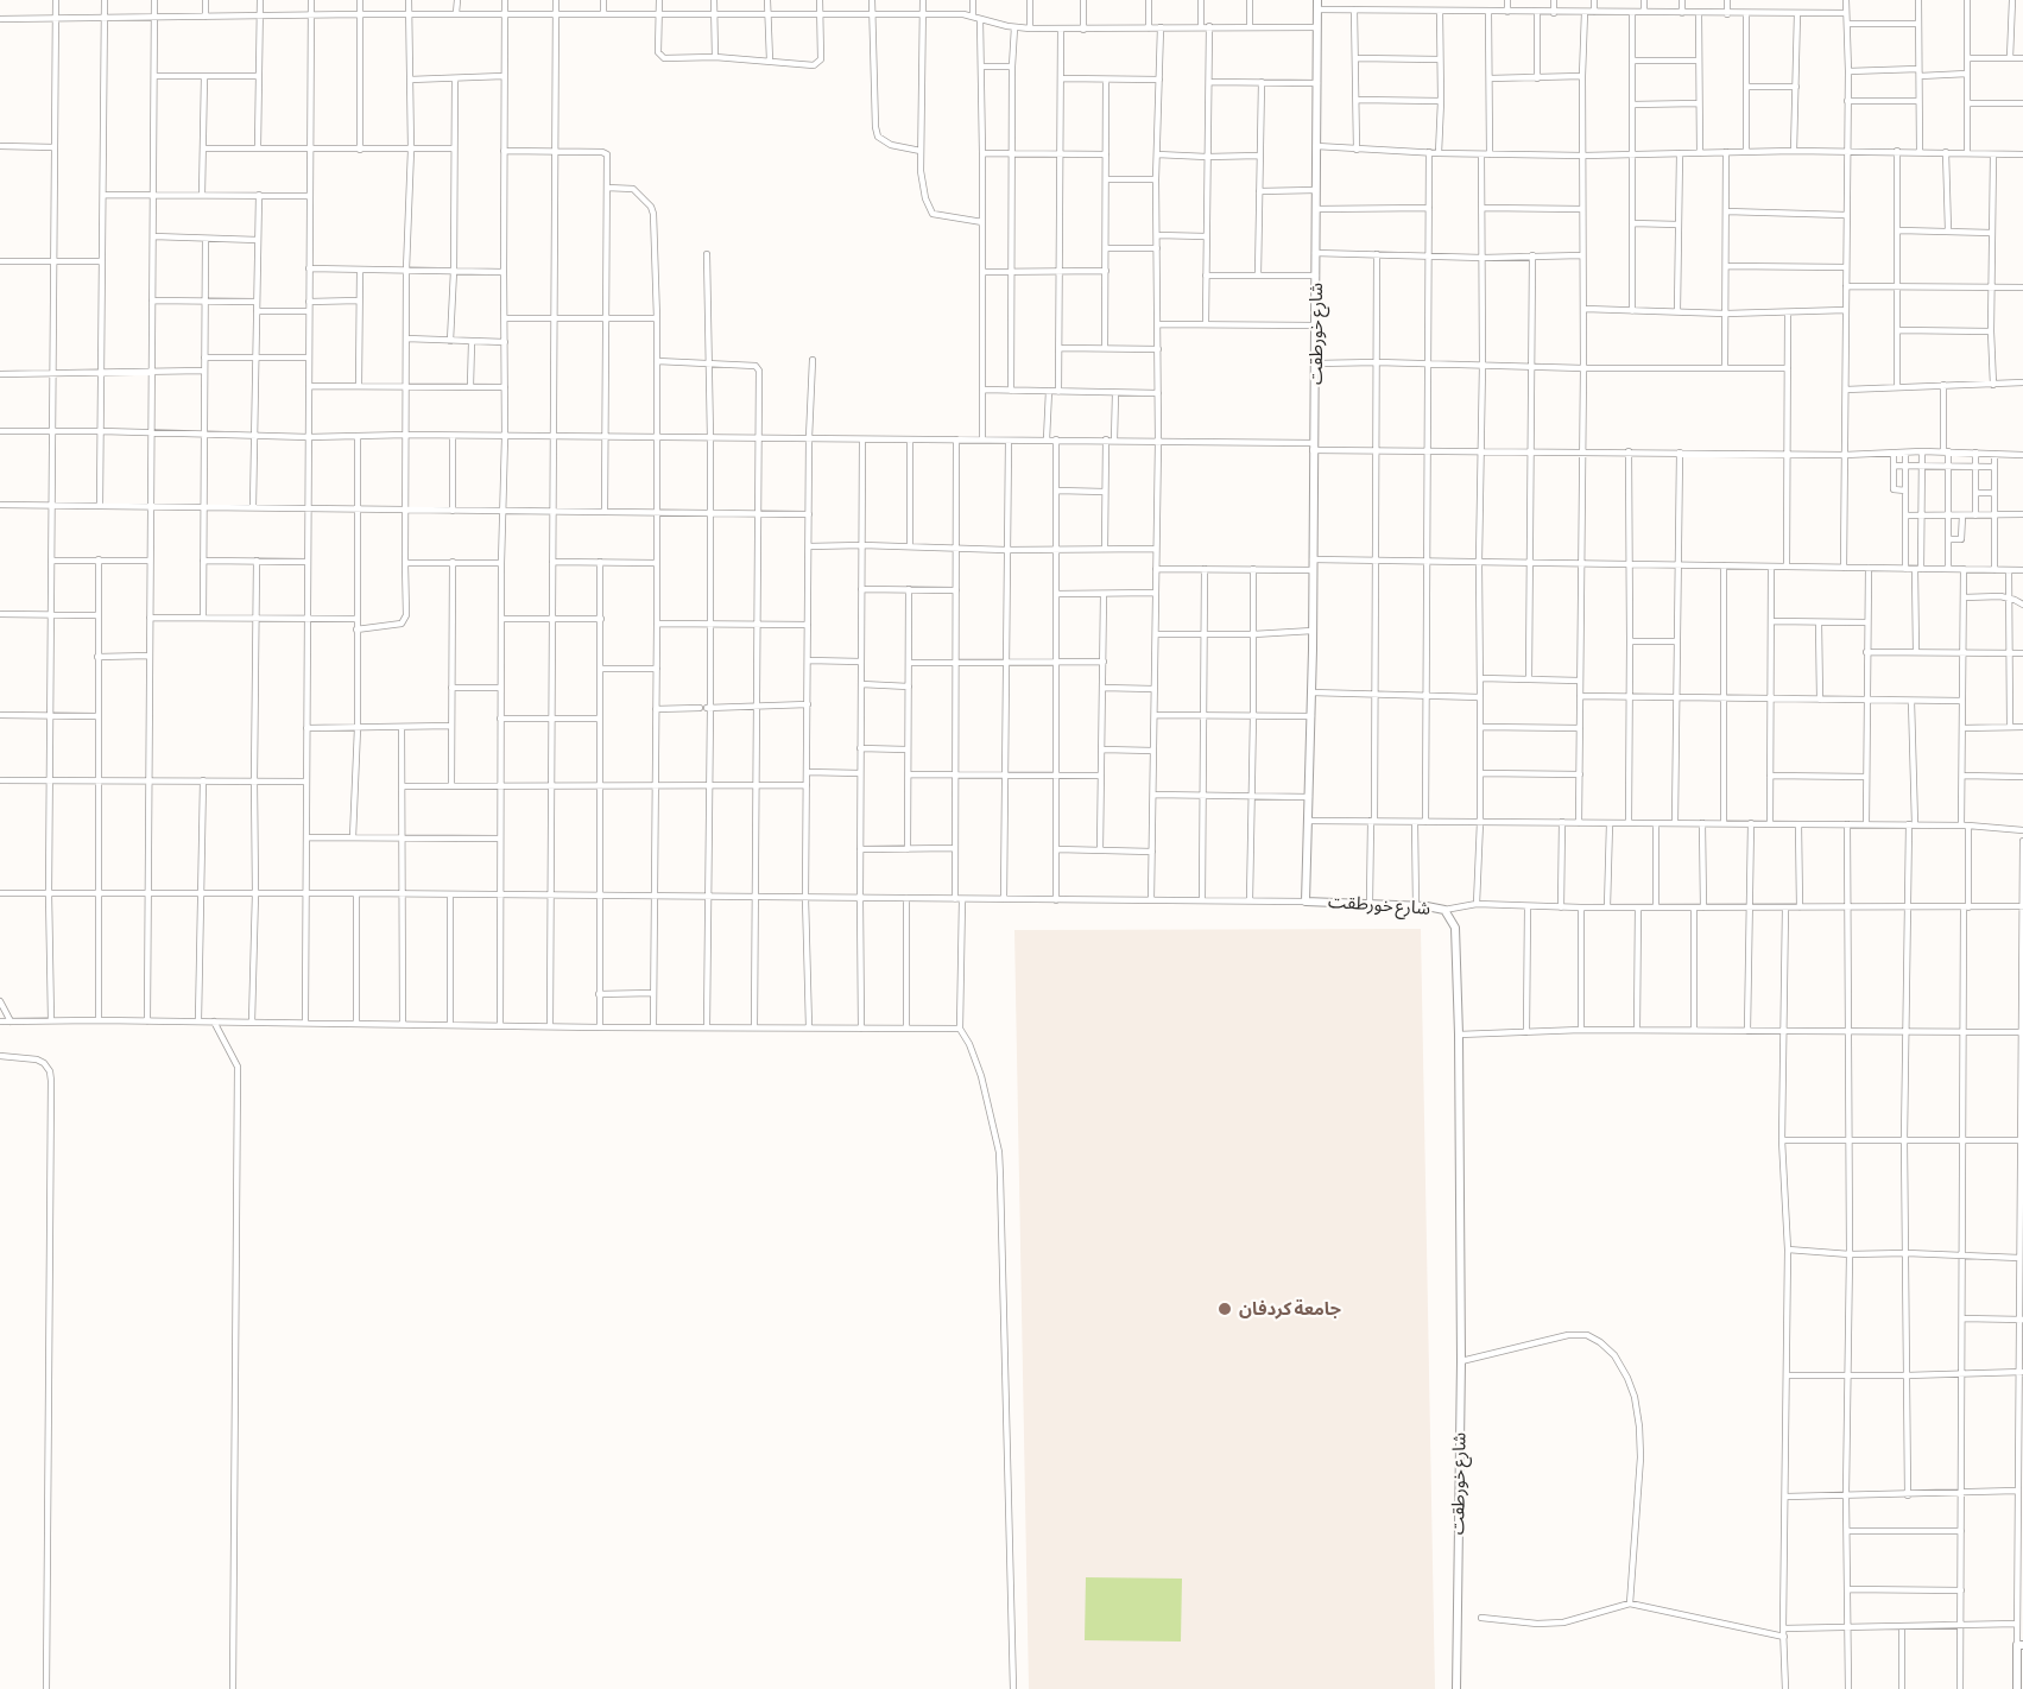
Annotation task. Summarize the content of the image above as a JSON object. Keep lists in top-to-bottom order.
{
  "streets": {
    "street": ["شارع خورطقت"]
  },
  "places": ["جامعة كردفان"]
}
